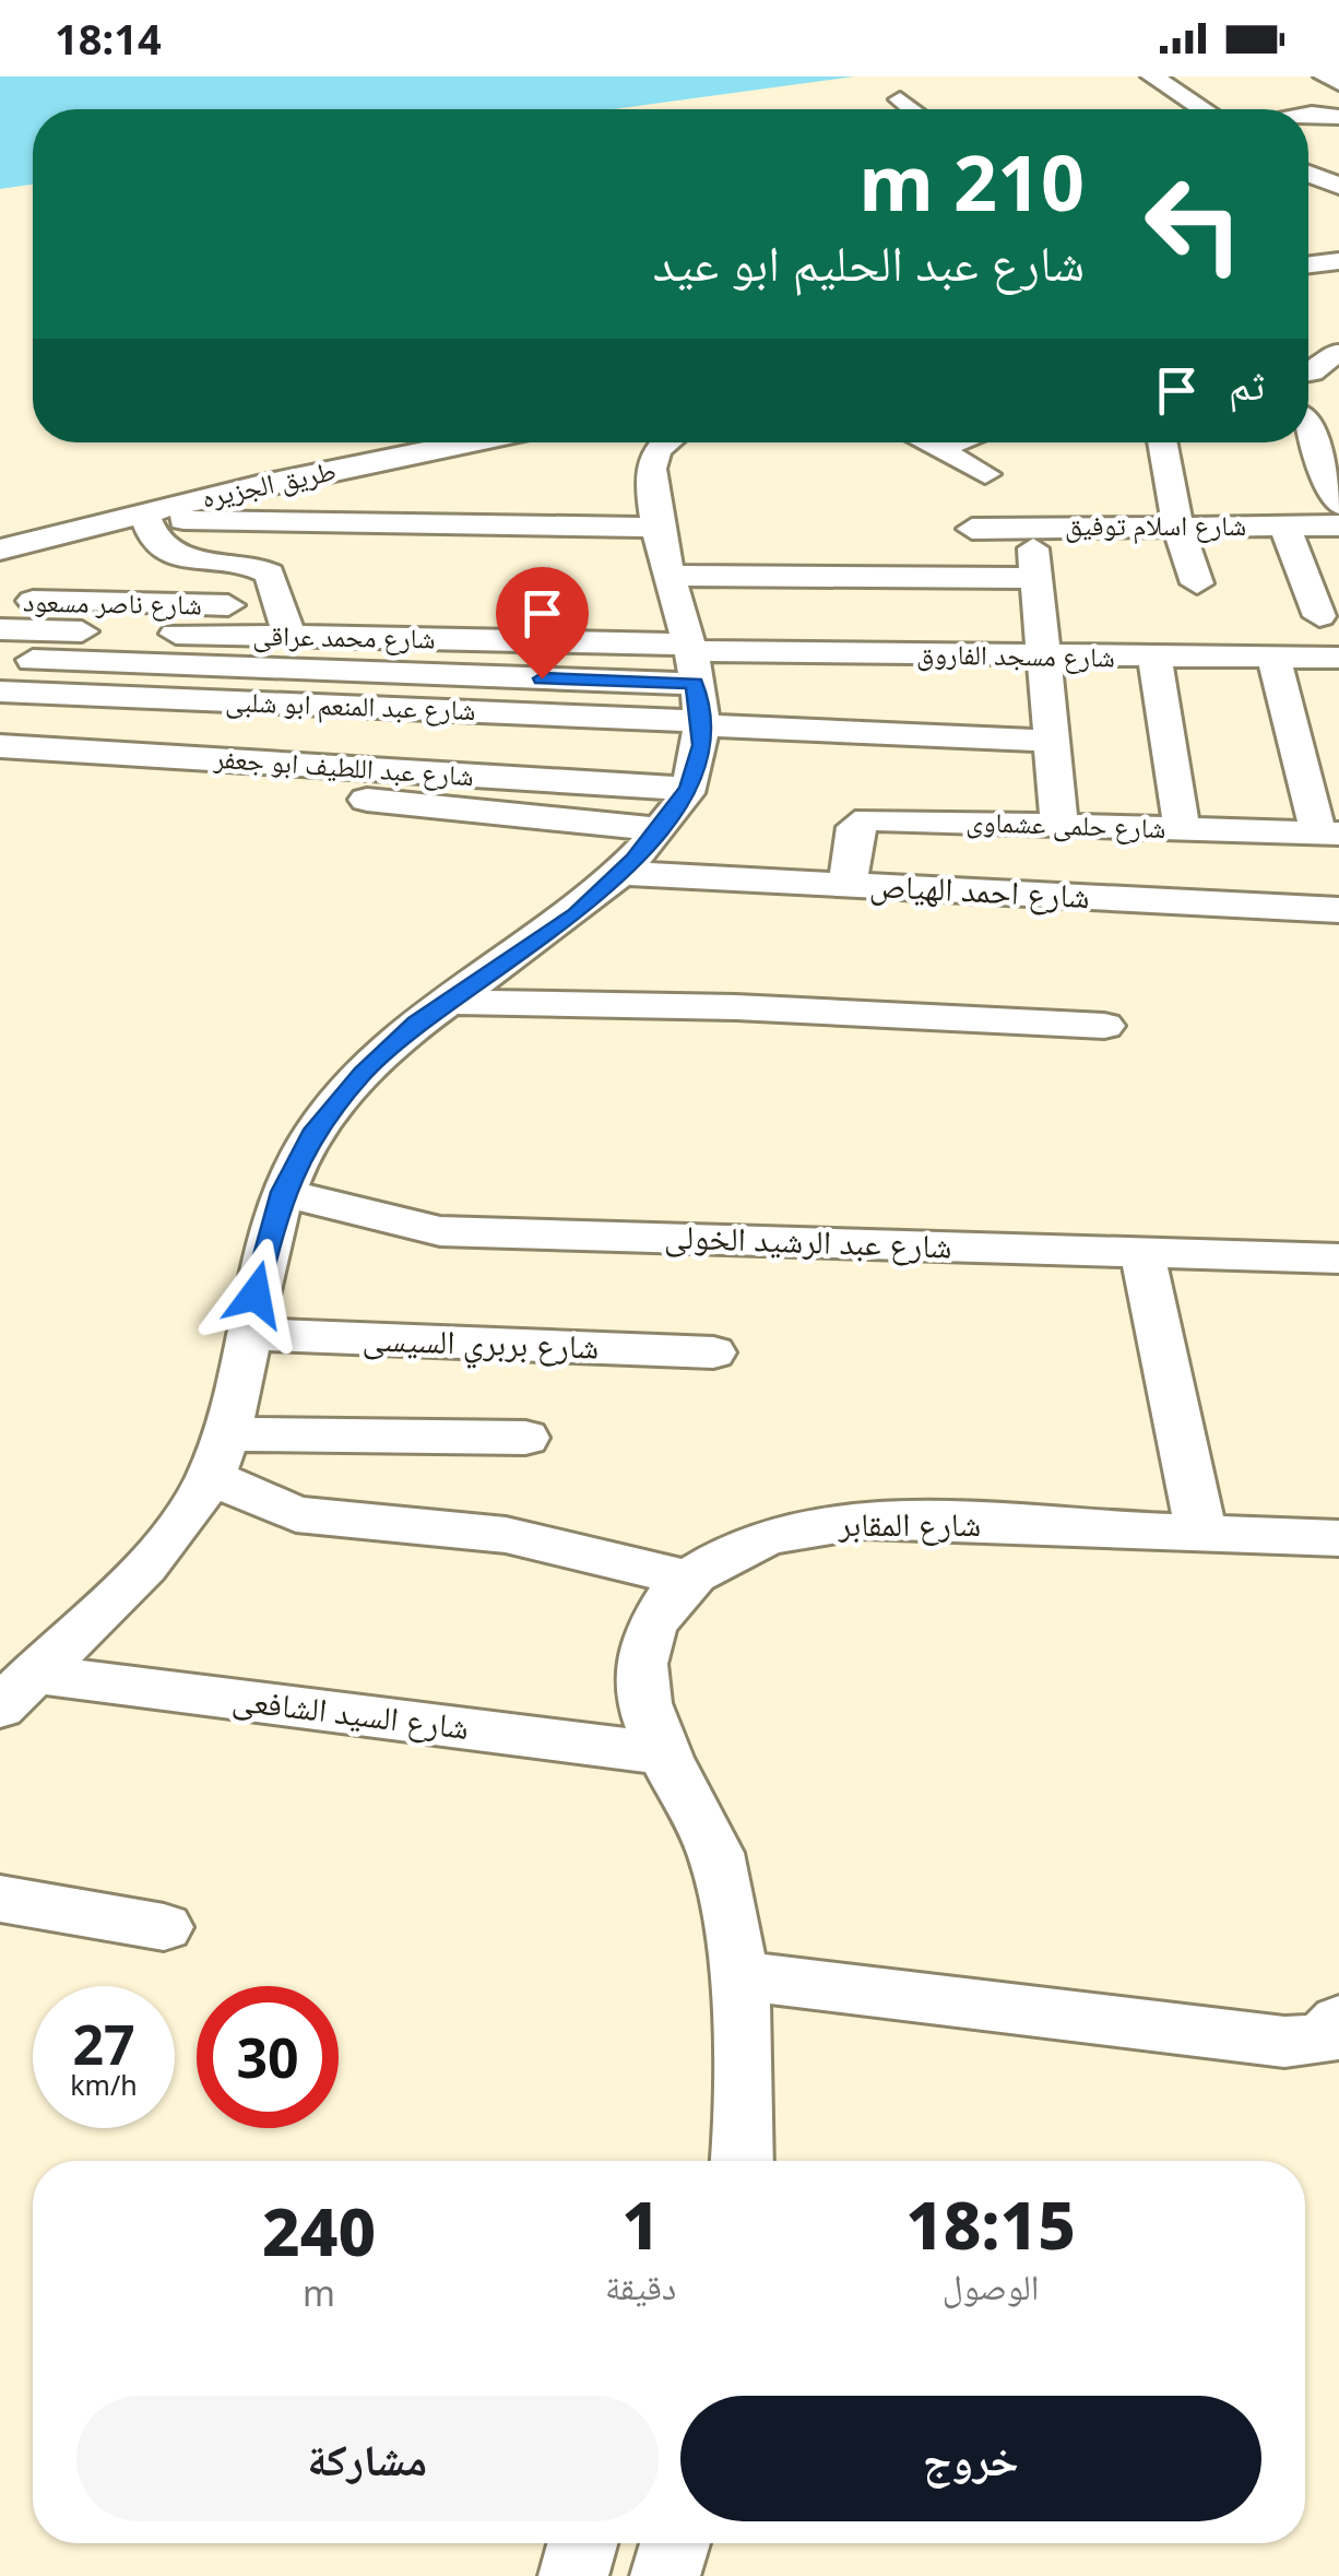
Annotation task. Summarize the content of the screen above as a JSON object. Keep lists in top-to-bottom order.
{
  "streets": {
    "street": [
      "طريق الجزيره",
      "شارع اسلام توفيق",
      "شارع ناصر مسعود",
      "شارع محمد عراقى",
      "شارع مسجد الفاروق",
      "شارع عبد المنعم ابو شلبى",
      "شارع عبد اللطيف ابو جعفر",
      "شارع حلمى عشماوى",
      "شارع احمد الهياص",
      "شارع عبد الرشيد الخولى",
      "شارع بربري السيسى",
      "شارع المقابر",
      "شارع السيد الشافعى"
    ]
  },
  "crossings": [
    ["شارع ناصر مسعود", "شارع محمد عراقى"],
    ["شارع محمد عراقى", "شارع مسجد الفاروق"],
    ["شارع محمد عراقى", "شارع عبد المنعم ابو شلبى"],
    ["شارع مسجد الفاروق", "شارع عبد المنعم ابو شلبى"],
    ["شارع حلمى عشماوى", "شارع احمد الهياص"],
    ["شارع المقابر", "شارع السيد الشافعى"]
  ],
  "page": {
    "status": "18:14",
    "turn": ["210 m", "شارع عبد الحليم ابو عيد"],
    "then": "ثم",
    "speed": "27 km/h",
    "limit": "30",
    "eta": [
      "18:15",
      "الوصول",
      "1",
      "دقيقة",
      "240",
      "m"
    ],
    "buttons": ["خروج", "مشاركة"]
  }
}
